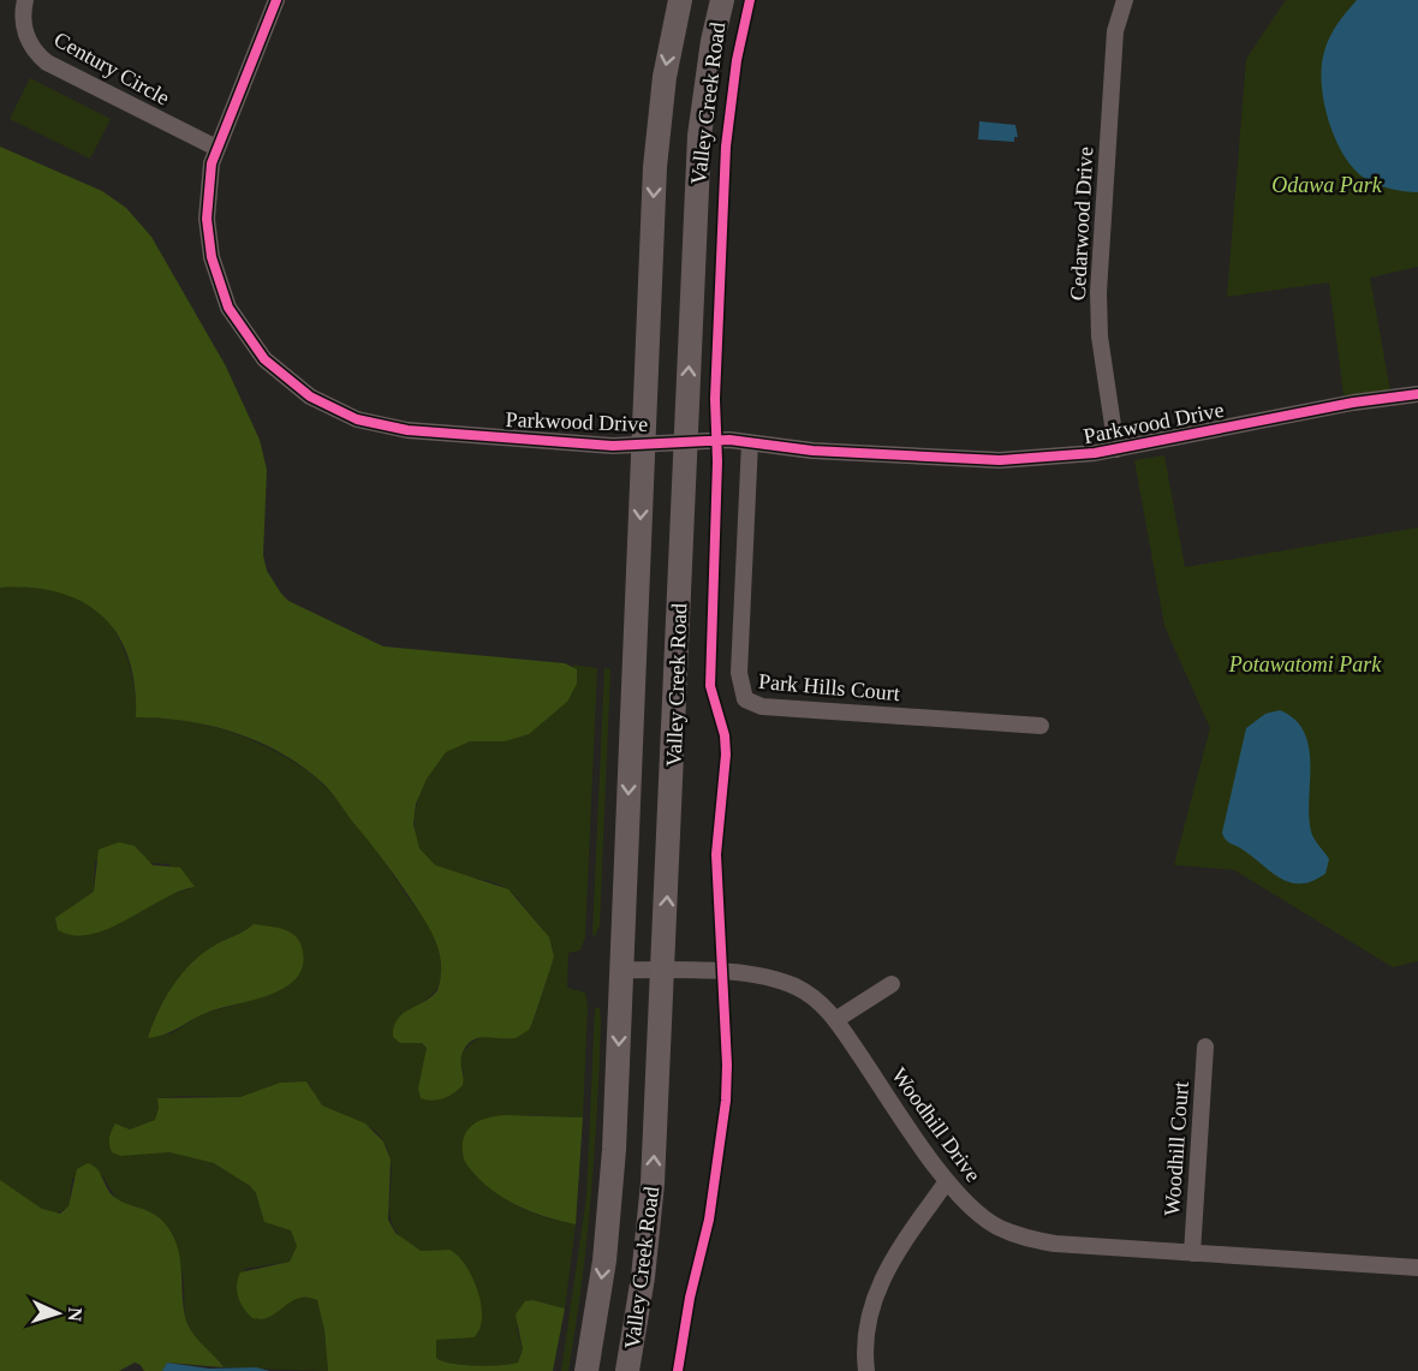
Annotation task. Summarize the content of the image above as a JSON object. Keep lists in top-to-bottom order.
{
  "streets": {
    "main road": ["Valley Creek Road"],
    "street": [
      "Century Circle",
      "Cedarwood Drive",
      "Parkwood Drive",
      "Park Hills Court",
      "Woodhill Drive",
      "Woodhill Court"
    ]
  },
  "crossings": [
    ["Century Circle", "Parkwood Drive"],
    ["Valley Creek Road", "Parkwood Drive"],
    ["Valley Creek Road", "Woodhill Drive"],
    ["Cedarwood Drive", "Parkwood Drive"],
    ["Parkwood Drive", "Park Hills Court"],
    ["Woodhill Drive", "Woodhill Court"]
  ],
  "parks": ["Odawa Park", "Potawatomi Park"],
  "north": "right"
}
